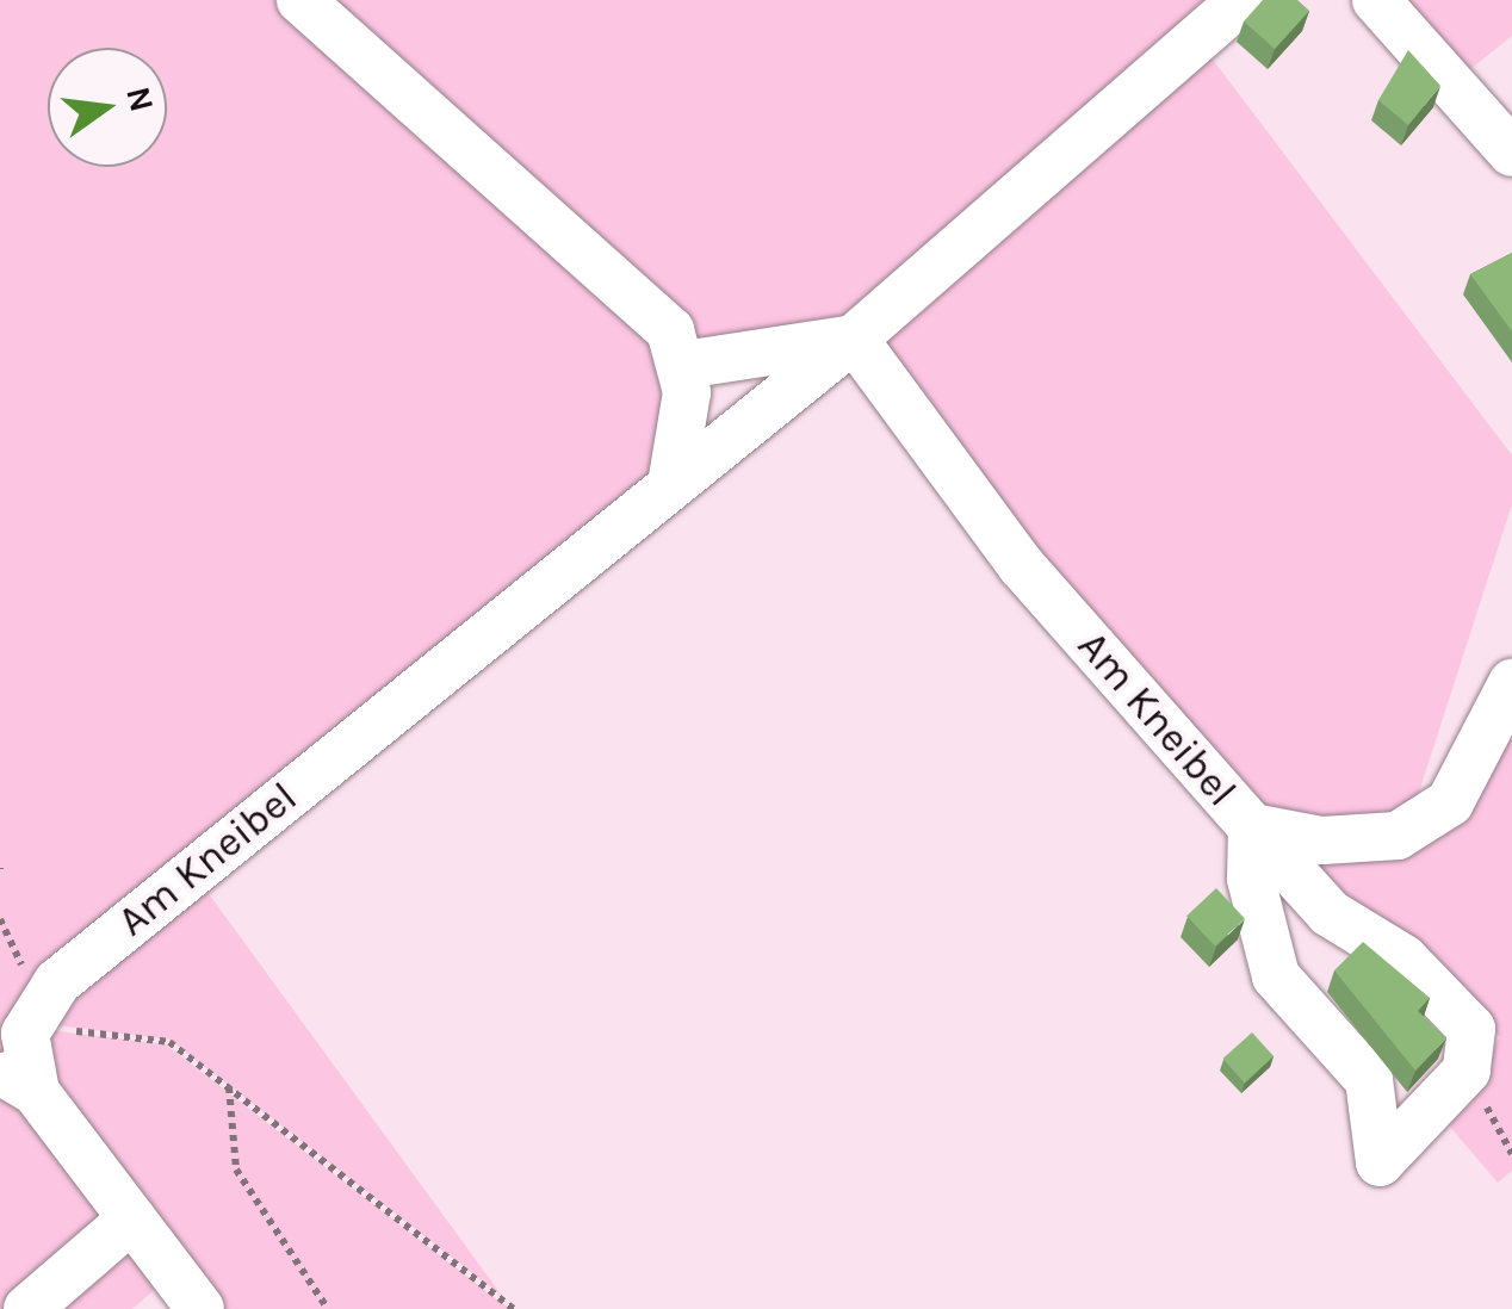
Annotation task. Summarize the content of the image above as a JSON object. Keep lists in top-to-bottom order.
{
  "streets": {
    "street": ["Am Kneibel"]
  },
  "north": "right"
}
